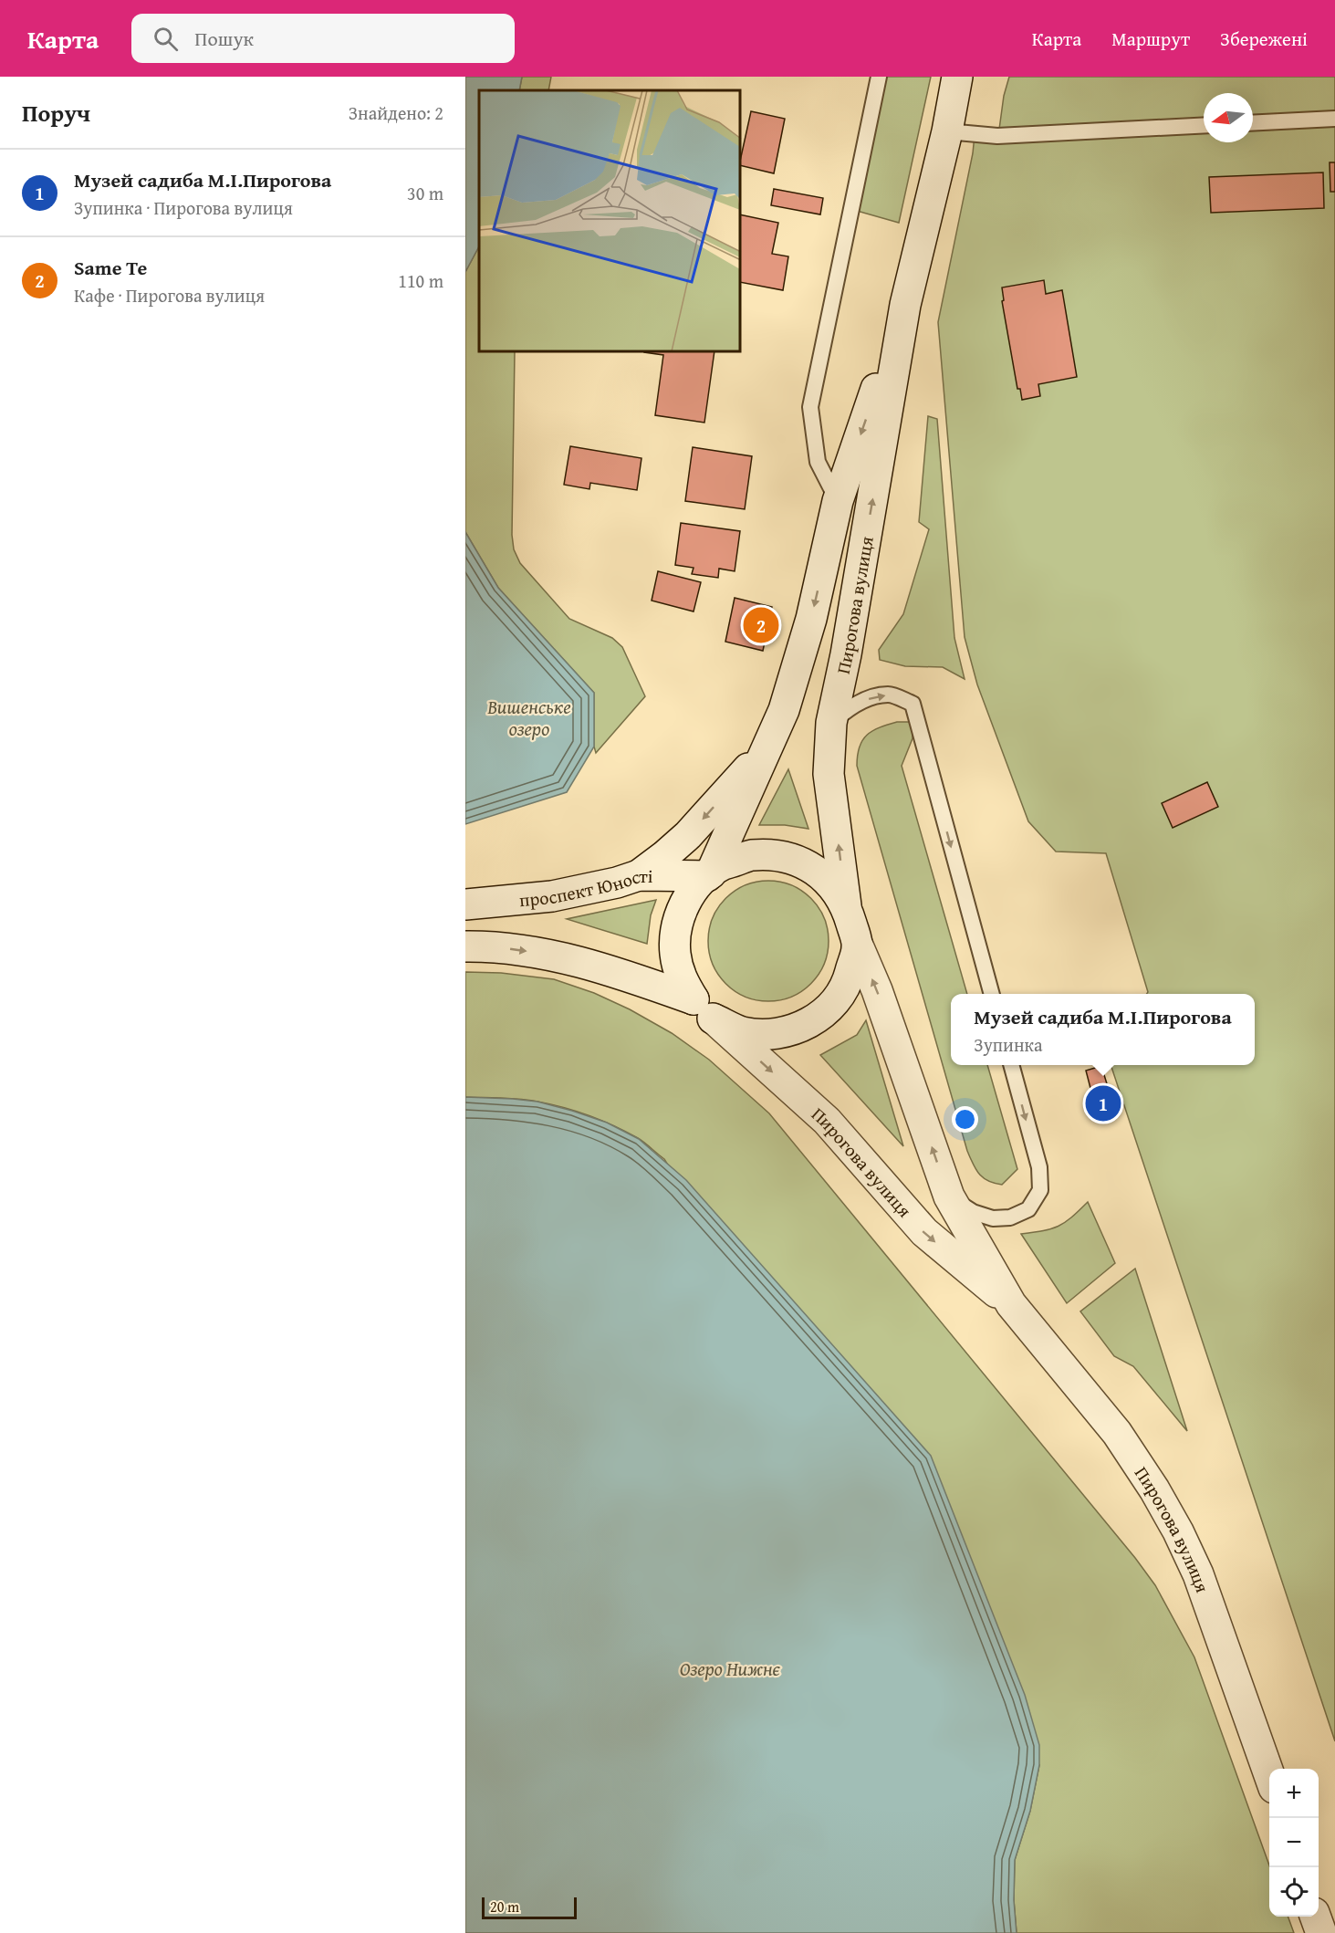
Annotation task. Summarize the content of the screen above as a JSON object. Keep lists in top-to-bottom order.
{
  "streets": {
    "main road": ["Пирогова вулиця", "проспект Юності"]
  },
  "crossings": [
    ["Пирогова вулиця", "проспект Юності"]
  ],
  "water": ["Вишенське озеро", "Озеро Нижнє"],
  "scale_bar": "20 m",
  "north": "left",
  "page": {
    "header": "Карта",
    "search": "Пошук",
    "nav": ["Карта", "Маршрут", "Збережені"],
    "heading": ["Поруч", "Знайдено: 2"],
    "list": [
      {
        "mark": "1",
        "name": "Музей садиба М.І.Пирогова",
        "note": "Зупинка · Пирогова вулиця",
        "value": "30 m"
      },
      {
        "mark": "2",
        "name": "Same Te",
        "note": "Кафе · Пирогова вулиця",
        "value": "110 m"
      }
    ],
    "pins": ["2", "1"],
    "popup": ["Музей садиба М.І.Пирогова", "Зупинка"],
    "map_buttons": ["+", "−"],
    "scale": "20 m"
  }
}
